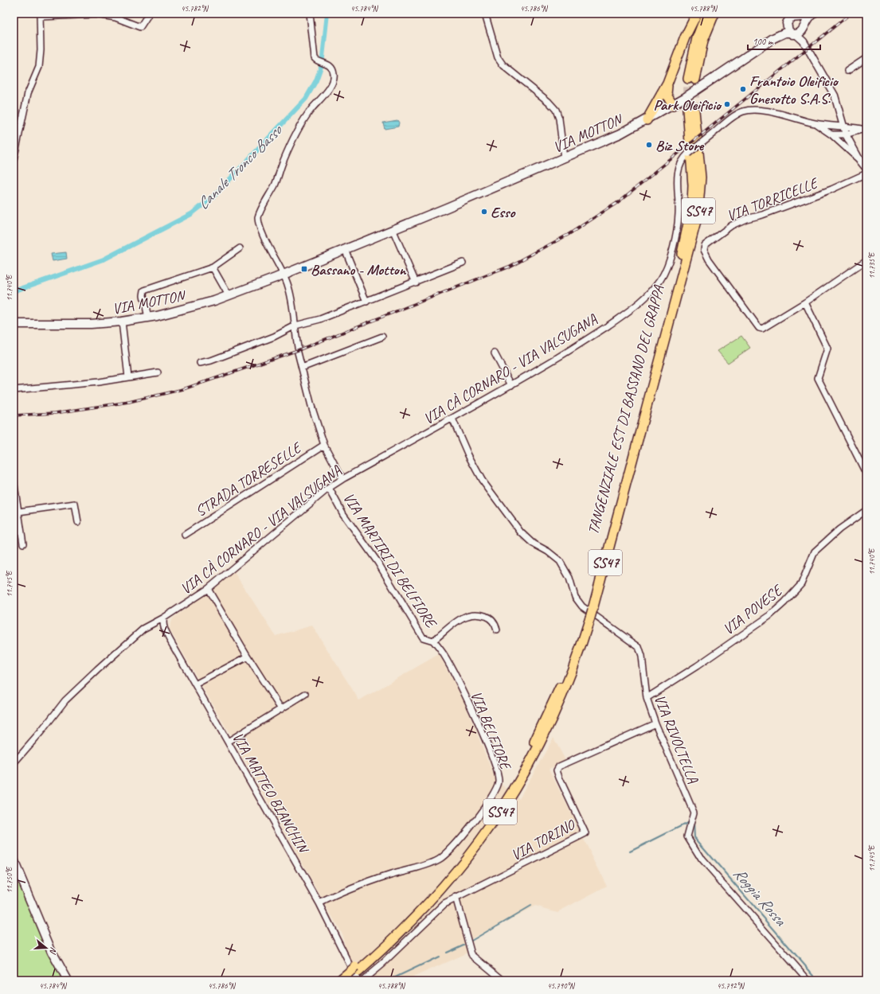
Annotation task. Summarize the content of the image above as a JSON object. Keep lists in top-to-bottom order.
{
  "streets": {
    "highway": ["SS47", "TANGENZIALE EST DI BASSANO DEL GRAPPA"],
    "main road": ["VIA MOTTON"],
    "street": [
      "VIA TORRICELLE",
      "VIA CÀ CORNARO - VIA VALSUGANA",
      "STRADA TORRESELLE",
      "VIA MARTIRI DI BELFIORE",
      "VIA POVESE",
      "VIA BELFIORE",
      "VIA RIVOLTELLA",
      "VIA MATTEO BIANCHIN",
      "VIA TORINO"
    ]
  },
  "crossings": [
    ["VIA MOTTON", "STRADA TORRESELLE"],
    ["VIA CÀ CORNARO - VIA VALSUGANA", "STRADA TORRESELLE"],
    ["VIA CÀ CORNARO - VIA VALSUGANA", "VIA MARTIRI DI BELFIORE"],
    ["VIA CÀ CORNARO - VIA VALSUGANA", "VIA RIVOLTELLA"],
    ["VIA CÀ CORNARO - VIA VALSUGANA", "VIA MATTEO BIANCHIN"],
    ["TANGENZIALE EST DI BASSANO DEL GRAPPA", "VIA MATTEO BIANCHIN"],
    ["VIA MARTIRI DI BELFIORE", "VIA BELFIORE"],
    ["VIA POVESE", "VIA RIVOLTELLA"],
    ["VIA BELFIORE", "VIA MATTEO BIANCHIN"],
    ["VIA RIVOLTELLA", "VIA TORINO"]
  ],
  "water": ["Canale Tronco Basso", "Roggia Rossa"],
  "places": {
    "other": [
      "Frantoio Oleificio Gnesotto S.A.S.",
      "Park Oleificio",
      "Biz Store",
      "Esso"
    ],
    "transit": ["Bassano - Motton"]
  },
  "scale_bar": "100 m",
  "north": "right",
  "coordinates": [
    "45.782°N",
    "45.784°N",
    "45.786°N",
    "45.788°N",
    "11.735°E",
    "11.740°E",
    "11.745°E",
    "11.750°E",
    "45.790°N",
    "45.792°N"
  ]
}
